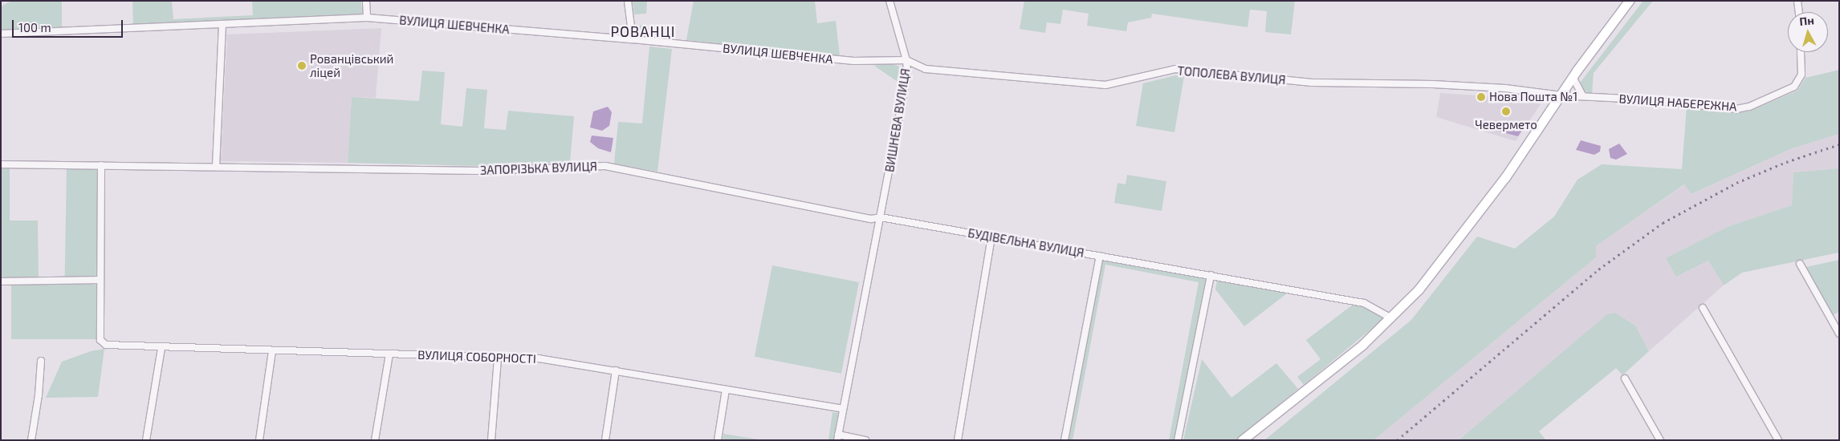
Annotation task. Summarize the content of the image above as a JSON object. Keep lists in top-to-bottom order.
{
  "streets": {
    "street": [
      "ВУЛИЦЯ ШЕВЧЕНКА",
      "ТОПОЛЕВА ВУЛИЦЯ",
      "ВУЛИЦЯ НАБЕРЕЖНА",
      "ВИШНЕВА ВУЛИЦЯ",
      "ЗАПОРІЗЬКА ВУЛИЦЯ",
      "БУДІВЕЛЬНА ВУЛИЦЯ",
      "ВУЛИЦЯ СОБОРНОСТІ"
    ]
  },
  "crossings": [
    ["ВУЛИЦЯ ШЕВЧЕНКА", "ТОПОЛЕВА ВУЛИЦЯ"],
    ["ВУЛИЦЯ ШЕВЧЕНКА", "ВИШНЕВА ВУЛИЦЯ"],
    ["ТОПОЛЕВА ВУЛИЦЯ", "ВУЛИЦЯ НАБЕРЕЖНА"],
    ["ТОПОЛЕВА ВУЛИЦЯ", "ВИШНЕВА ВУЛИЦЯ"],
    ["ВИШНЕВА ВУЛИЦЯ", "ЗАПОРІЗЬКА ВУЛИЦЯ"],
    ["ВИШНЕВА ВУЛИЦЯ", "БУДІВЕЛЬНА ВУЛИЦЯ"],
    ["ЗАПОРІЗЬКА ВУЛИЦЯ", "БУДІВЕЛЬНА ВУЛИЦЯ"]
  ],
  "districts": ["РОВАНЦІ"],
  "places": ["Рованцівський ліцей", "Нова Пошта №1", "Чевермето"],
  "scale_bar": "100 m",
  "north": "top"
}
